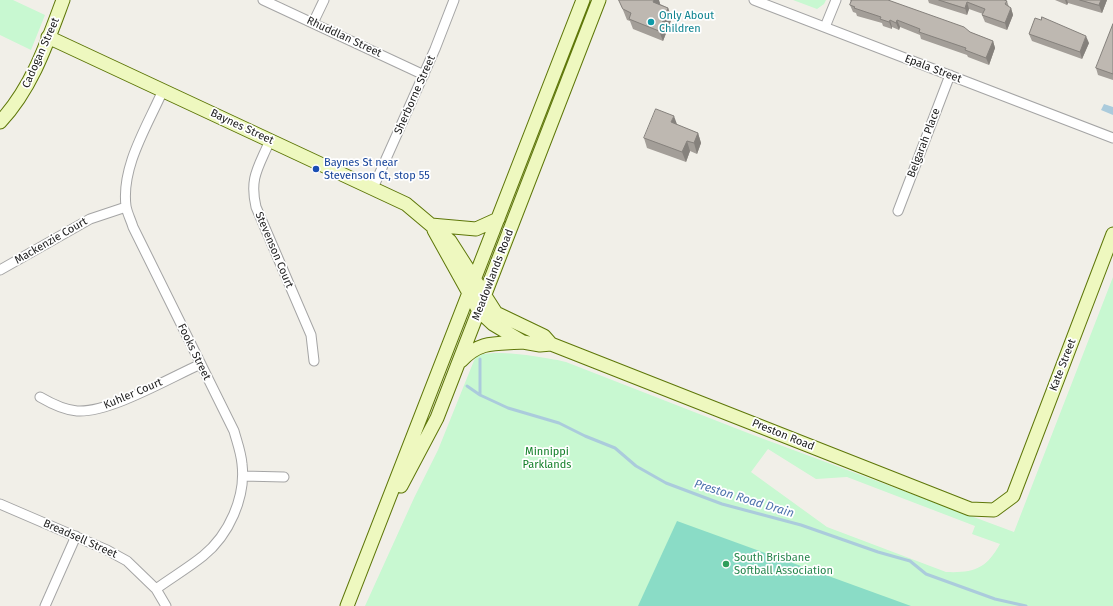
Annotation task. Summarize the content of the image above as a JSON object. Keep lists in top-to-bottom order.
{
  "streets": {
    "street": [
      "Rhuddlan Street",
      "Cadogan Street",
      "Epala Street",
      "Sherborne Street",
      "Baynes Street",
      "Belgarah Place",
      "Mackenzie Court",
      "Stevenson Court",
      "Meadowlands Road",
      "Fooks Street",
      "Kate Street",
      "Kuhler Court",
      "Preston Road",
      "Breadsell Street"
    ]
  },
  "crossings": [
    ["Rhuddlan Street", "Sherborne Street"],
    ["Cadogan Street", "Baynes Street"],
    ["Epala Street", "Belgarah Place"],
    ["Sherborne Street", "Baynes Street"],
    ["Baynes Street", "Stevenson Court"],
    ["Baynes Street", "Meadowlands Road"],
    ["Baynes Street", "Fooks Street"],
    ["Baynes Street", "Preston Road"],
    ["Mackenzie Court", "Fooks Street"],
    ["Meadowlands Road", "Preston Road"],
    ["Fooks Street", "Kuhler Court"],
    ["Fooks Street", "Breadsell Street"],
    ["Kate Street", "Preston Road"]
  ],
  "water": ["Preston Road Drain"],
  "parks": ["Minnippi Parklands"],
  "places": ["Only About Children", "Baynes St near Stevenson Ct, stop 55", "South Brisbane Softball Association"]
}
